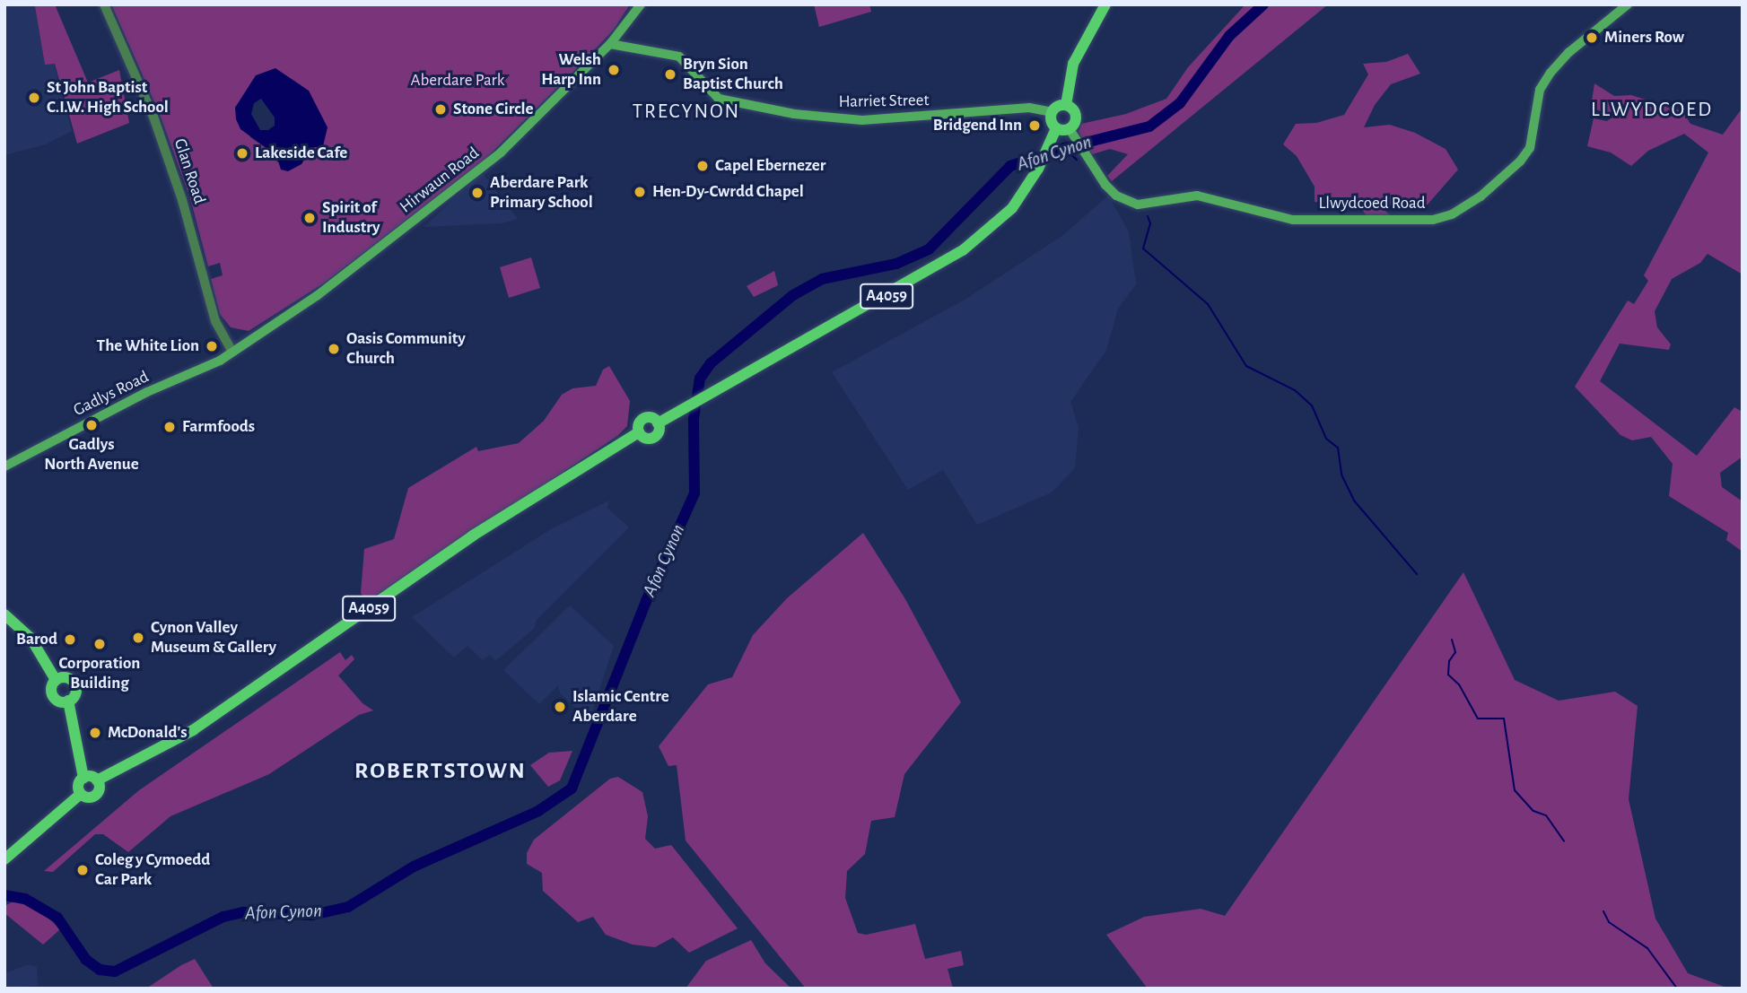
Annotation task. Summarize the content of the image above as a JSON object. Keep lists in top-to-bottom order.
{
  "streets": {
    "main road": [
      "Harriet Street",
      "Hirwaun Road",
      "Llwydcoed Road",
      "A4059",
      "Gadlys Road"
    ],
    "street": ["Glan Road"]
  },
  "crossings": [
    ["Harriet Street", "Hirwaun Road"],
    ["Harriet Street", "Llwydcoed Road"],
    ["Harriet Street", "A4059"],
    ["Glan Road", "Hirwaun Road"],
    ["Glan Road", "Gadlys Road"],
    ["Hirwaun Road", "Gadlys Road"],
    ["Llwydcoed Road", "A4059"]
  ],
  "districts": ["LLWYDCOED", "TRECYNON", "ROBERTSTOWN"],
  "water": ["Afon Cynon"],
  "parks": ["Aberdare Park"],
  "places": [
    "Miners Row",
    "Welsh Harp Inn",
    "Bryn Sion Baptist Church",
    "St John Baptist C.I.W. High School",
    "Stone Circle",
    "Bridgend Inn",
    "Lakeside Cafe",
    "Capel Ebernezer",
    "Hen-Dy-Cwrdd Chapel",
    "Aberdare Park Primary School",
    "Spirit of Industry",
    "The White Lion",
    "Oasis Community Church",
    "Gadlys North Avenue",
    "Farmfoods",
    "Cynon Valley Museum & Gallery",
    "Barod",
    "Corporation Building",
    "Islamic Centre Aberdare",
    "McDonald's",
    "Coleg y Cymoedd Car Park"
  ]
}
